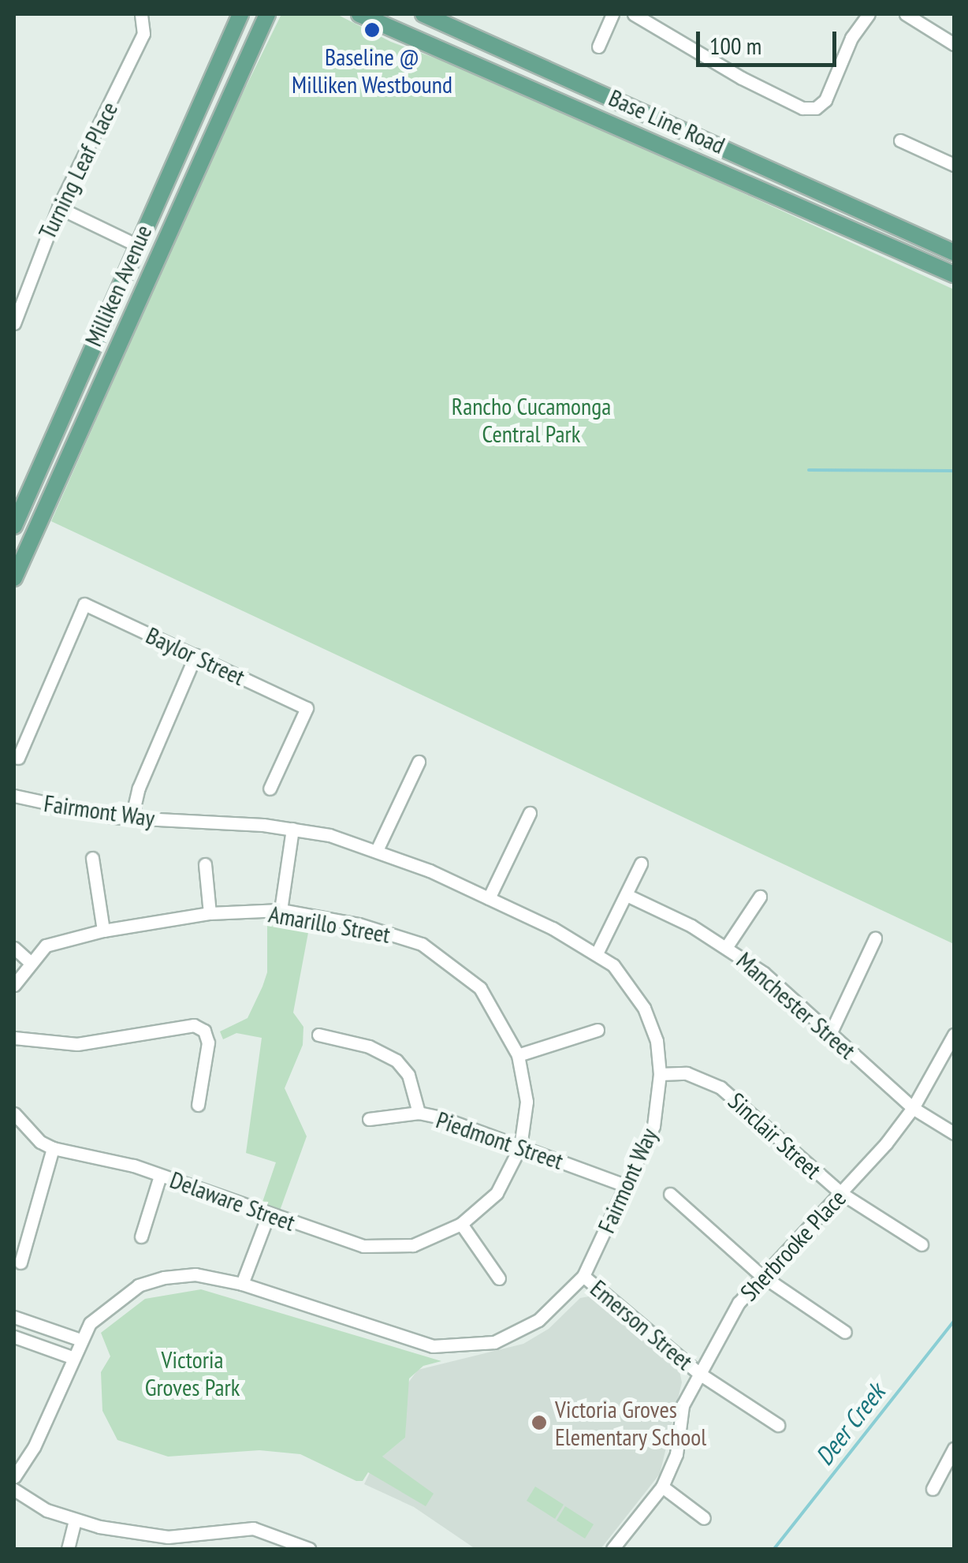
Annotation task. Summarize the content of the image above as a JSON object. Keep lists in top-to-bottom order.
{
  "streets": {
    "main road": ["Base Line Road", "Milliken Avenue"],
    "street": [
      "Turning Leaf Place",
      "Baylor Street",
      "Fairmont Way",
      "Amarillo Street",
      "Manchester Street",
      "Sinclair Street",
      "Piedmont Street",
      "Delaware Street",
      "Sherbrooke Place",
      "Emerson Street"
    ]
  },
  "crossings": [
    ["Fairmont Way", "Sinclair Street"],
    ["Fairmont Way", "Piedmont Street"],
    ["Fairmont Way", "Emerson Street"],
    ["Amarillo Street", "Piedmont Street"],
    ["Amarillo Street", "Delaware Street"],
    ["Manchester Street", "Sherbrooke Place"],
    ["Sinclair Street", "Sherbrooke Place"],
    ["Piedmont Street", "Delaware Street"],
    ["Sherbrooke Place", "Emerson Street"]
  ],
  "water": ["Deer Creek"],
  "parks": ["Rancho Cucamonga Central Park", "Victoria Groves Park"],
  "places": ["Baseline @ Milliken Westbound", "Victoria Groves Elementary School"],
  "scale_bar": "100 m"
}
